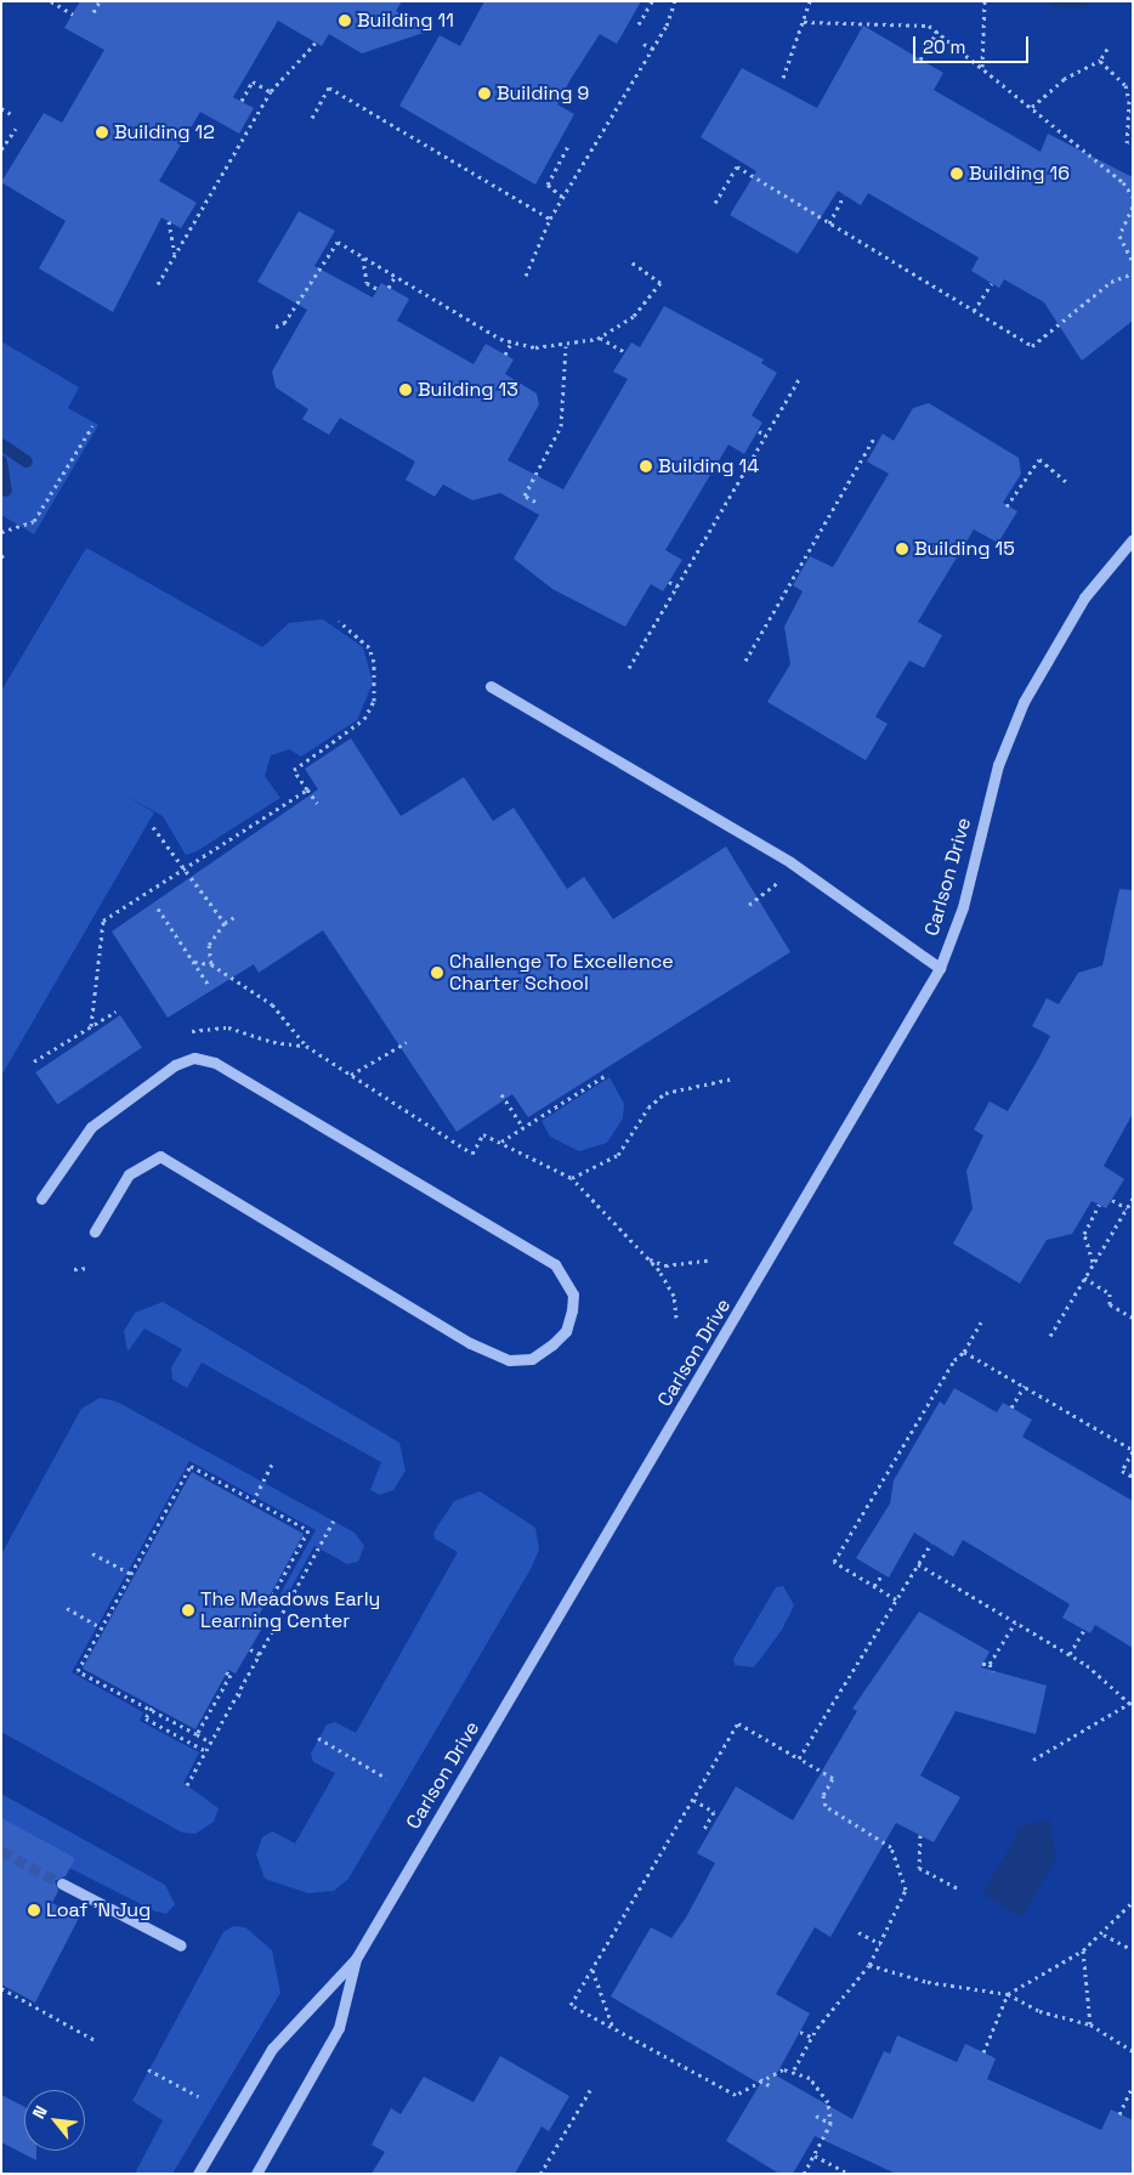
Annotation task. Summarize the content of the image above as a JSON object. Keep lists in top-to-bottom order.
{
  "streets": {
    "street": ["Carlson Drive"]
  },
  "places": [
    "Building 11",
    "Building 9",
    "Building 12",
    "Building 16",
    "Building 13",
    "Building 14",
    "Building 15",
    "Challenge To Excellence Charter School",
    "The Meadows Early Learning Center",
    "Loaf 'N Jug"
  ],
  "scale_bar": "20 m",
  "north": "top left"
}
